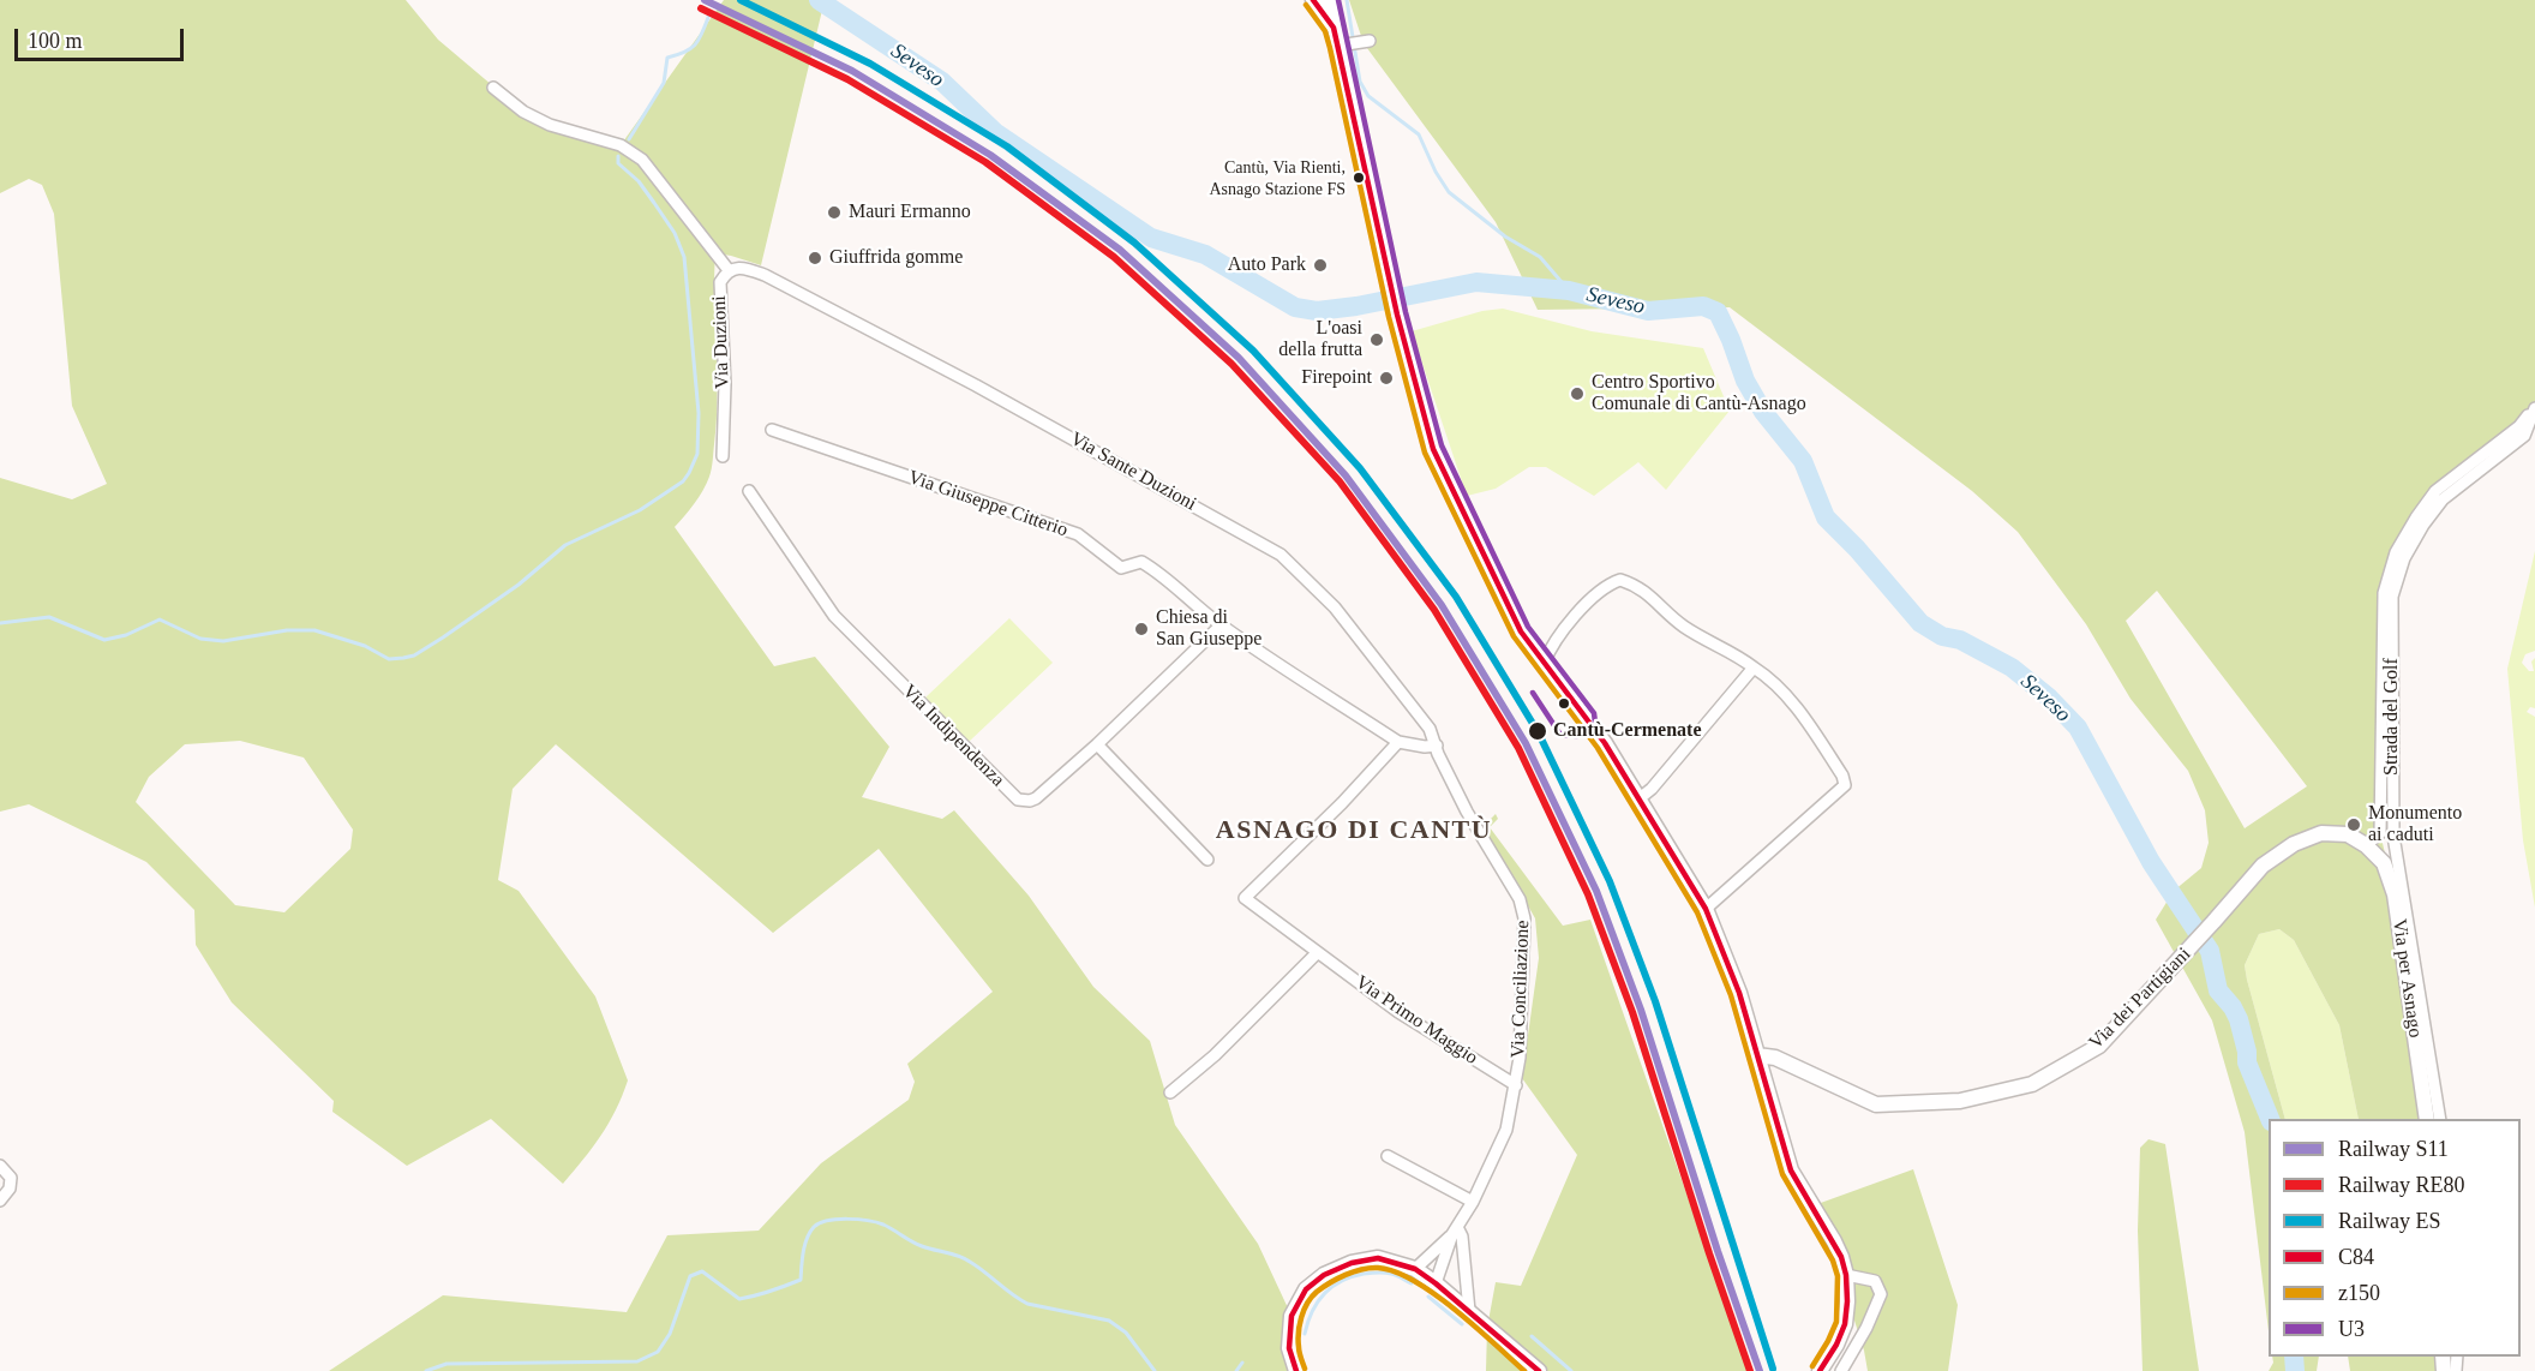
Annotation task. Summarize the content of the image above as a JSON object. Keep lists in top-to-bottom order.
{
  "streets": {
    "main road": ["Via per Asnago", "Via dei Partigiani"],
    "street": [
      "Via Duzioni",
      "Via Sante Duzioni",
      "Via Giuseppe Citterio",
      "Strada del Golf",
      "Via Indipendenza",
      "Via Conciliazione",
      "Via Primo Maggio"
    ]
  },
  "crossings": [
    ["Via Duzioni", "Via Sante Duzioni"],
    ["Via Sante Duzioni", "Via Conciliazione"],
    ["Via Giuseppe Citterio", "Via Indipendenza"],
    ["Strada del Golf", "Via per Asnago"],
    ["Strada del Golf", "Via dei Partigiani"],
    ["Via per Asnago", "Via dei Partigiani"],
    ["Via Conciliazione", "Via Primo Maggio"]
  ],
  "districts": ["ASNAGO DI CANTÙ"],
  "water": ["Seveso"],
  "places": [
    "Cantù, Via Rienti, Asnago Stazione FS",
    "Mauri Ermanno",
    "Giuffrida gomme",
    "Auto Park",
    "L'oasi della frutta",
    "Firepoint",
    "Centro Sportivo Comunale di Cantù-Asnago",
    "Chiesa di San Giuseppe",
    "Cantù-Cermenate",
    "Monumento ai caduti"
  ],
  "lines": [
    "rail line S11",
    "rail line ES",
    "transit line C84",
    "transit line U3",
    "transit line z150",
    "rail line RE80"
  ],
  "legend": [
    "Railway S11",
    "Railway RE80",
    "Railway ES",
    "C84",
    "z150",
    "U3"
  ],
  "scale_bar": "100 m"
}
